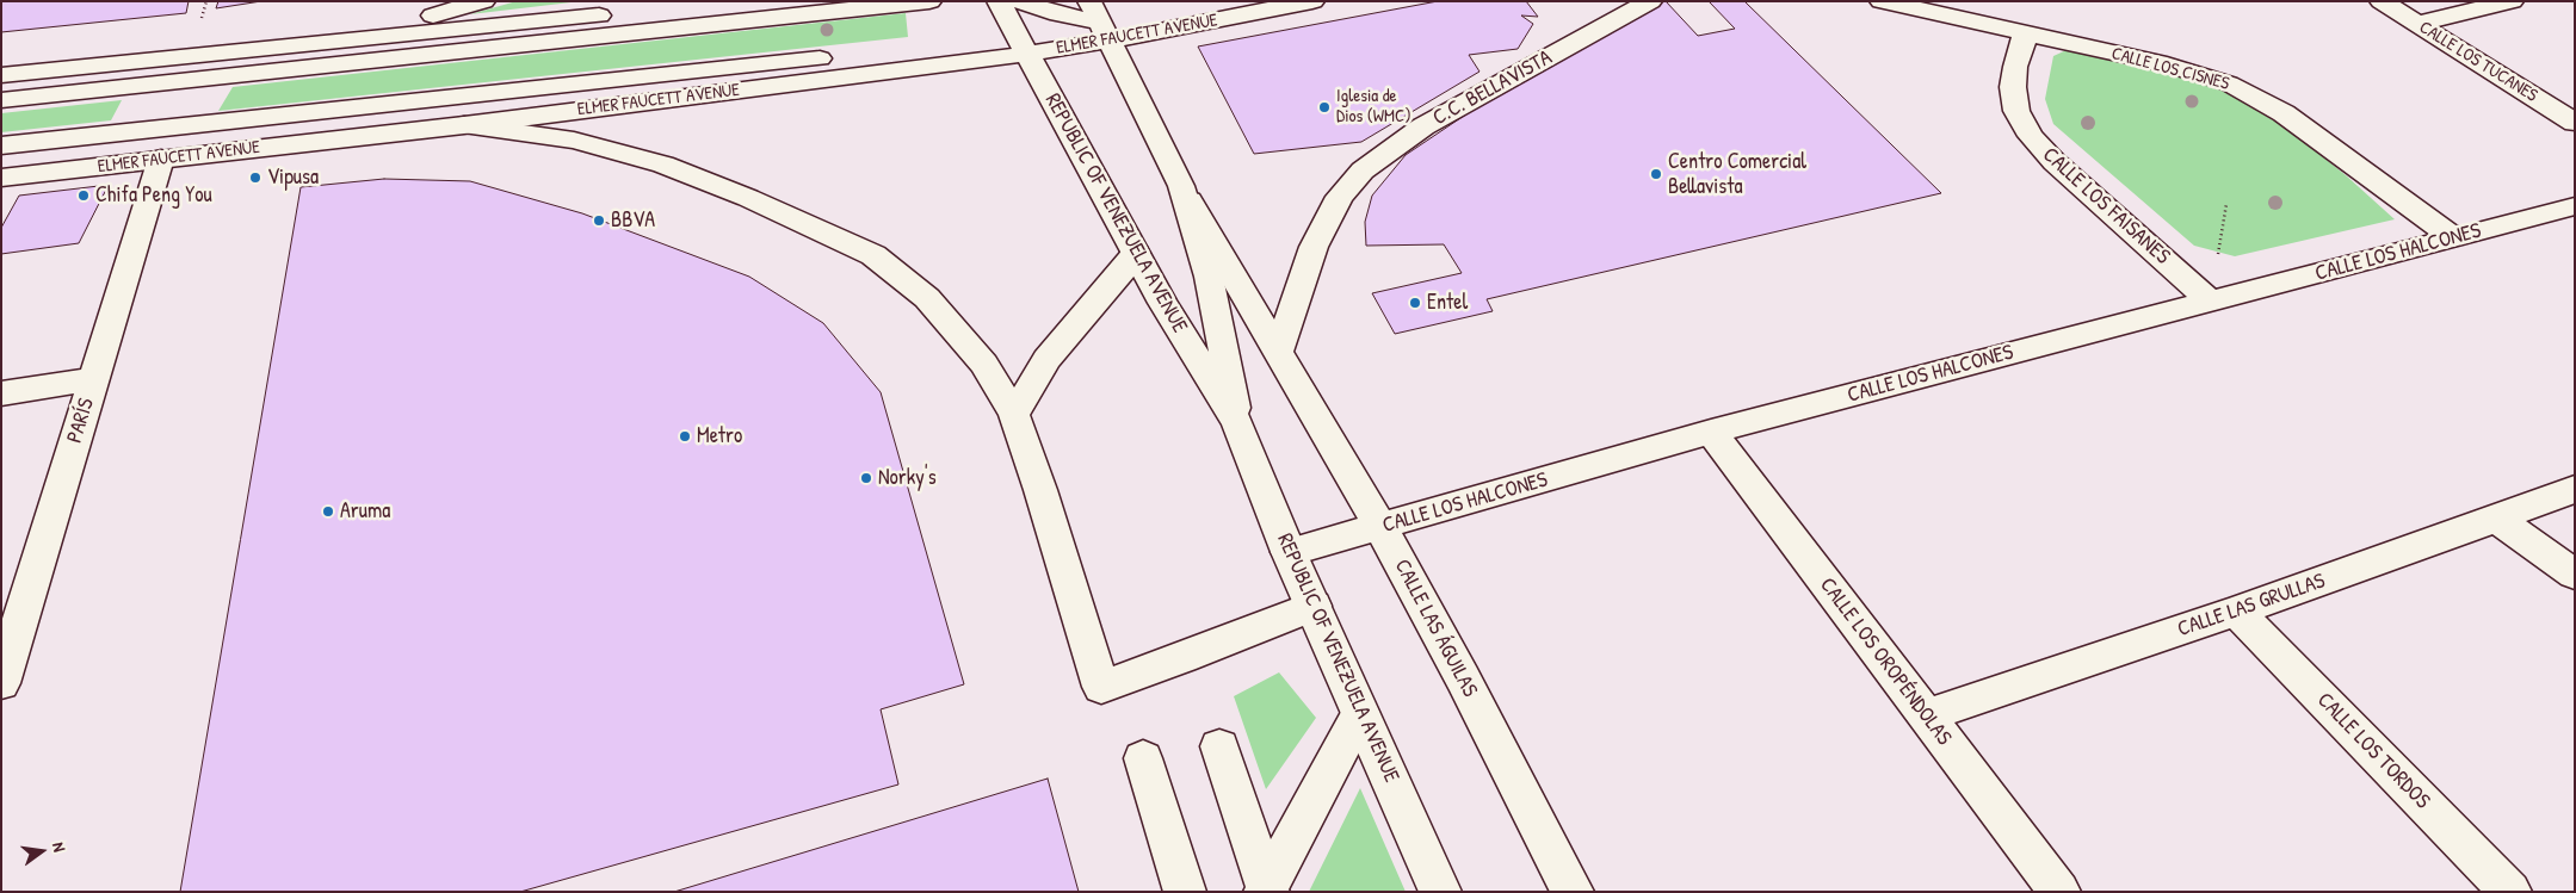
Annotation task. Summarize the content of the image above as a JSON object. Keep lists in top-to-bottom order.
{
  "streets": {
    "main road": [
      "ELMER FAUCETT AVENUE",
      "CALLE LOS TUCANES",
      "CALLE LOS CISNES",
      "C.C. BELLAVISTA",
      "CALLE LOS FAISANES",
      "REPUBLIC OF VENEZUELA AVENUE",
      "CALLE LOS HALCONES",
      "PARÍS",
      "CALLE LAS GRULLAS",
      "CALLE LAS ÁGUILAS",
      "CALLE LOS OROPÉNDOLAS",
      "CALLE LOS TORDOS"
    ]
  },
  "crossings": [
    ["ELMER FAUCETT AVENUE", "REPUBLIC OF VENEZUELA AVENUE"],
    ["ELMER FAUCETT AVENUE", "PARÍS"],
    ["CALLE LOS CISNES", "CALLE LOS FAISANES"],
    ["CALLE LOS CISNES", "CALLE LOS HALCONES"],
    ["C.C. BELLAVISTA", "CALLE LAS ÁGUILAS"],
    ["CALLE LOS FAISANES", "CALLE LOS HALCONES"],
    ["REPUBLIC OF VENEZUELA AVENUE", "CALLE LOS HALCONES"],
    ["REPUBLIC OF VENEZUELA AVENUE", "CALLE LAS ÁGUILAS"],
    ["CALLE LOS HALCONES", "CALLE LAS ÁGUILAS"],
    ["CALLE LOS HALCONES", "CALLE LOS OROPÉNDOLAS"],
    ["CALLE LAS GRULLAS", "CALLE LOS OROPÉNDOLAS"],
    ["CALLE LAS GRULLAS", "CALLE LOS TORDOS"]
  ],
  "places": [
    "Iglesia de Dios (WMC)",
    "Centro Comercial Bellavista",
    "Vipusa",
    "Chifa Peng You",
    "BBVA",
    "Entel",
    "Metro",
    "Norky's",
    "Aruma"
  ],
  "north": "right"
}
